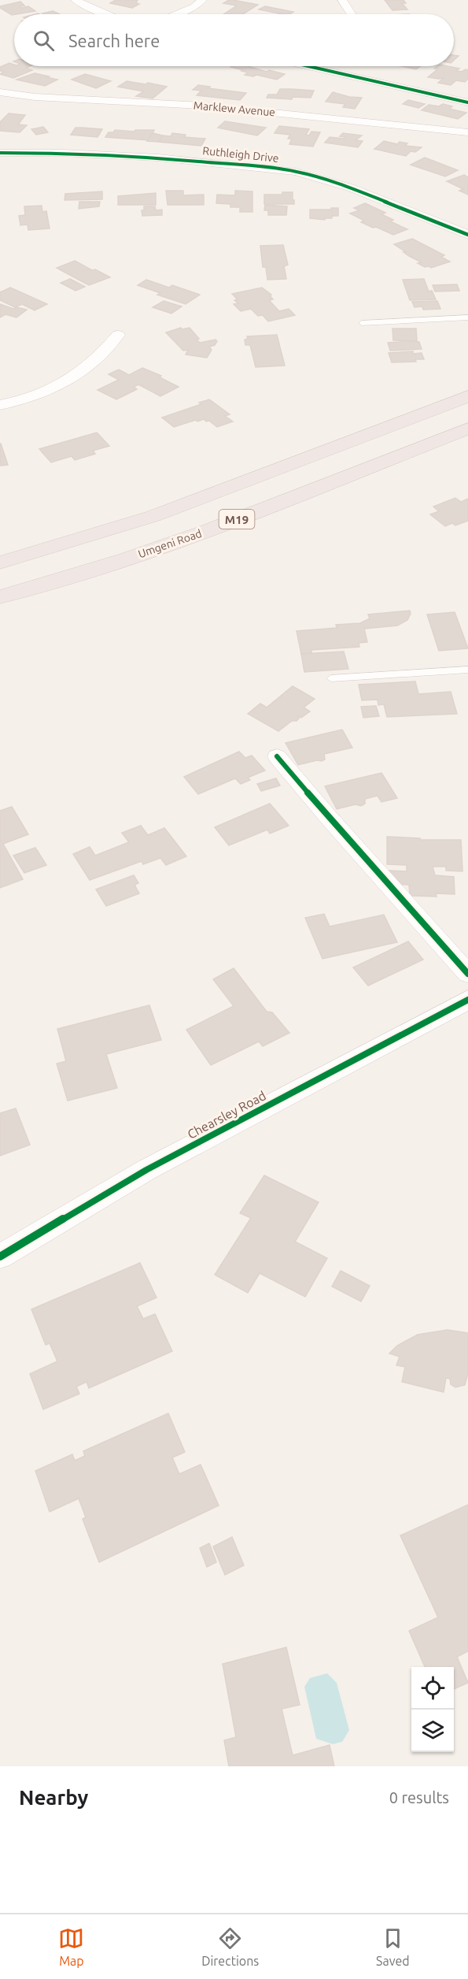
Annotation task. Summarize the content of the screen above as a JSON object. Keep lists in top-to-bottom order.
{
  "streets": {
    "highway": ["M19", "Umgeni Road"],
    "street": ["Marklew Avenue", "Ruthleigh Drive", "Chearsley Road"]
  },
  "page": {
    "search": "Search here",
    "heading": ["Nearby", "0 results"],
    "nav": ["Map", "Directions", "Saved"]
  }
}
